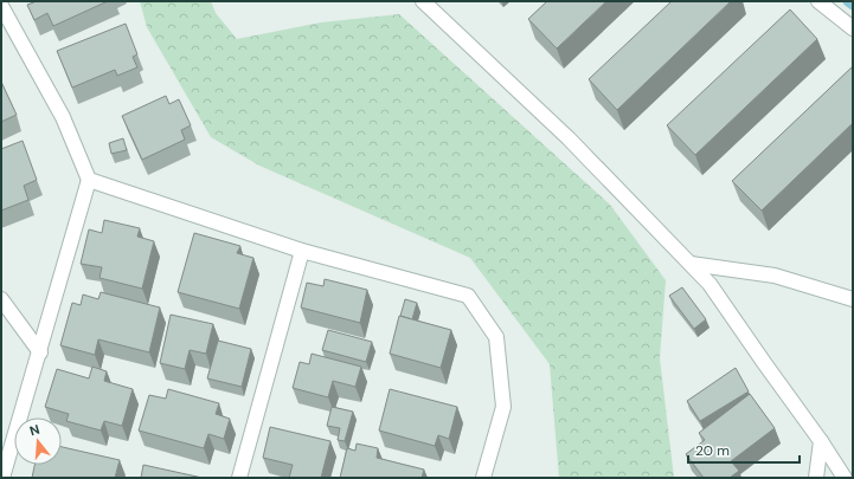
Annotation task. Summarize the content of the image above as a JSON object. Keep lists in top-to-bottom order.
{
  "scale_bar": "20 m",
  "north": "top"
}
